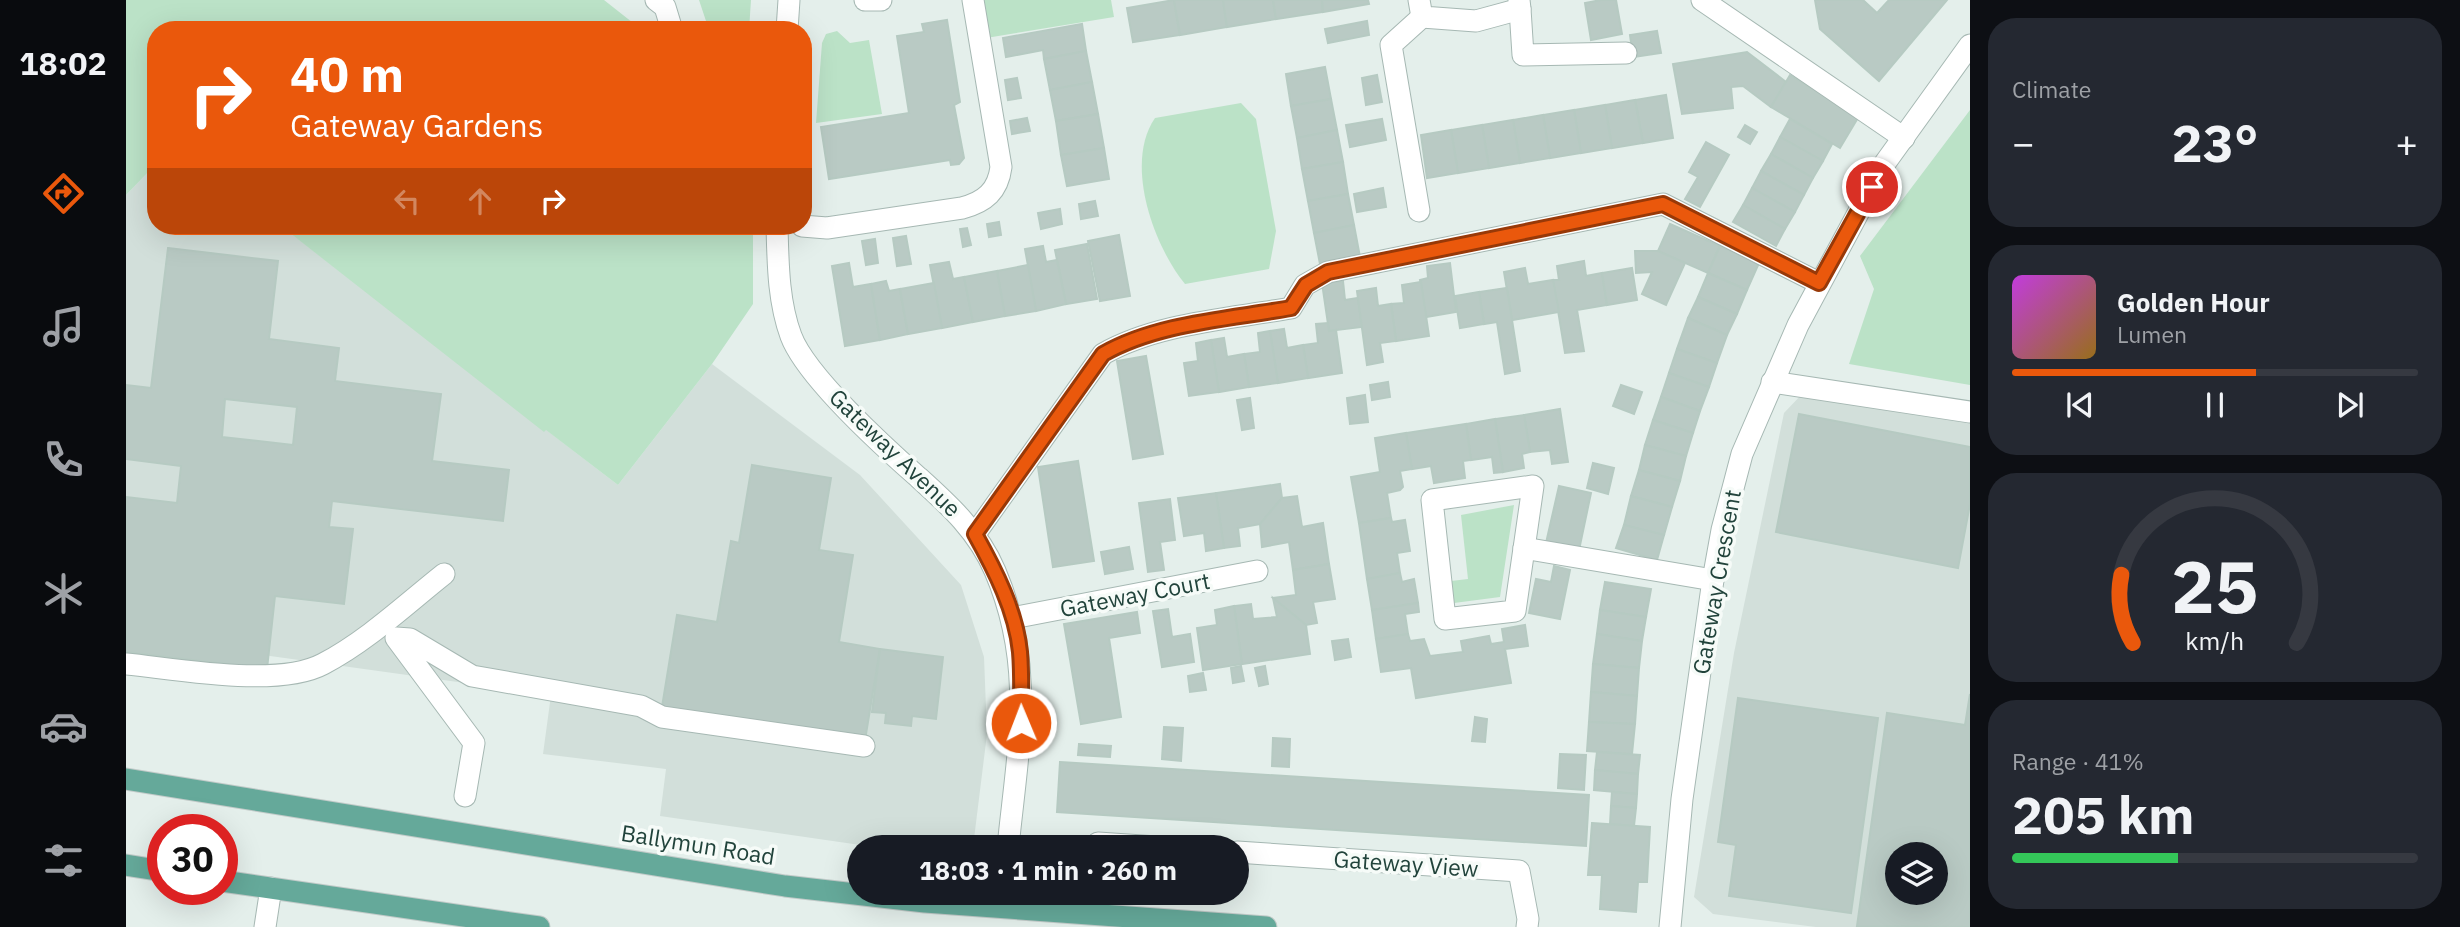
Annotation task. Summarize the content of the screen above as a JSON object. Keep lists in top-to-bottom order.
{
  "streets": {
    "main road": ["Ballymun Road"],
    "street": [
      "Gateway Avenue",
      "Gateway Crescent",
      "Gateway Court",
      "Gateway View"
    ]
  },
  "crossings": [
    ["Gateway Avenue", "Gateway Court"]
  ],
  "page": {
    "tabs": "18:02",
    "tile": [
      "Climate",
      ["Range · 41%", "205 km"]
    ],
    "turn": ["40 m", "Gateway Gardens"],
    "heat": ["−", "23°", "+"],
    "song": ["Golden Hour", "Lumen"],
    "limit": "30",
    "trip": "18:03 · 1 min · 260 m",
    "gauge": ["25", "km/h"]
  }
}
